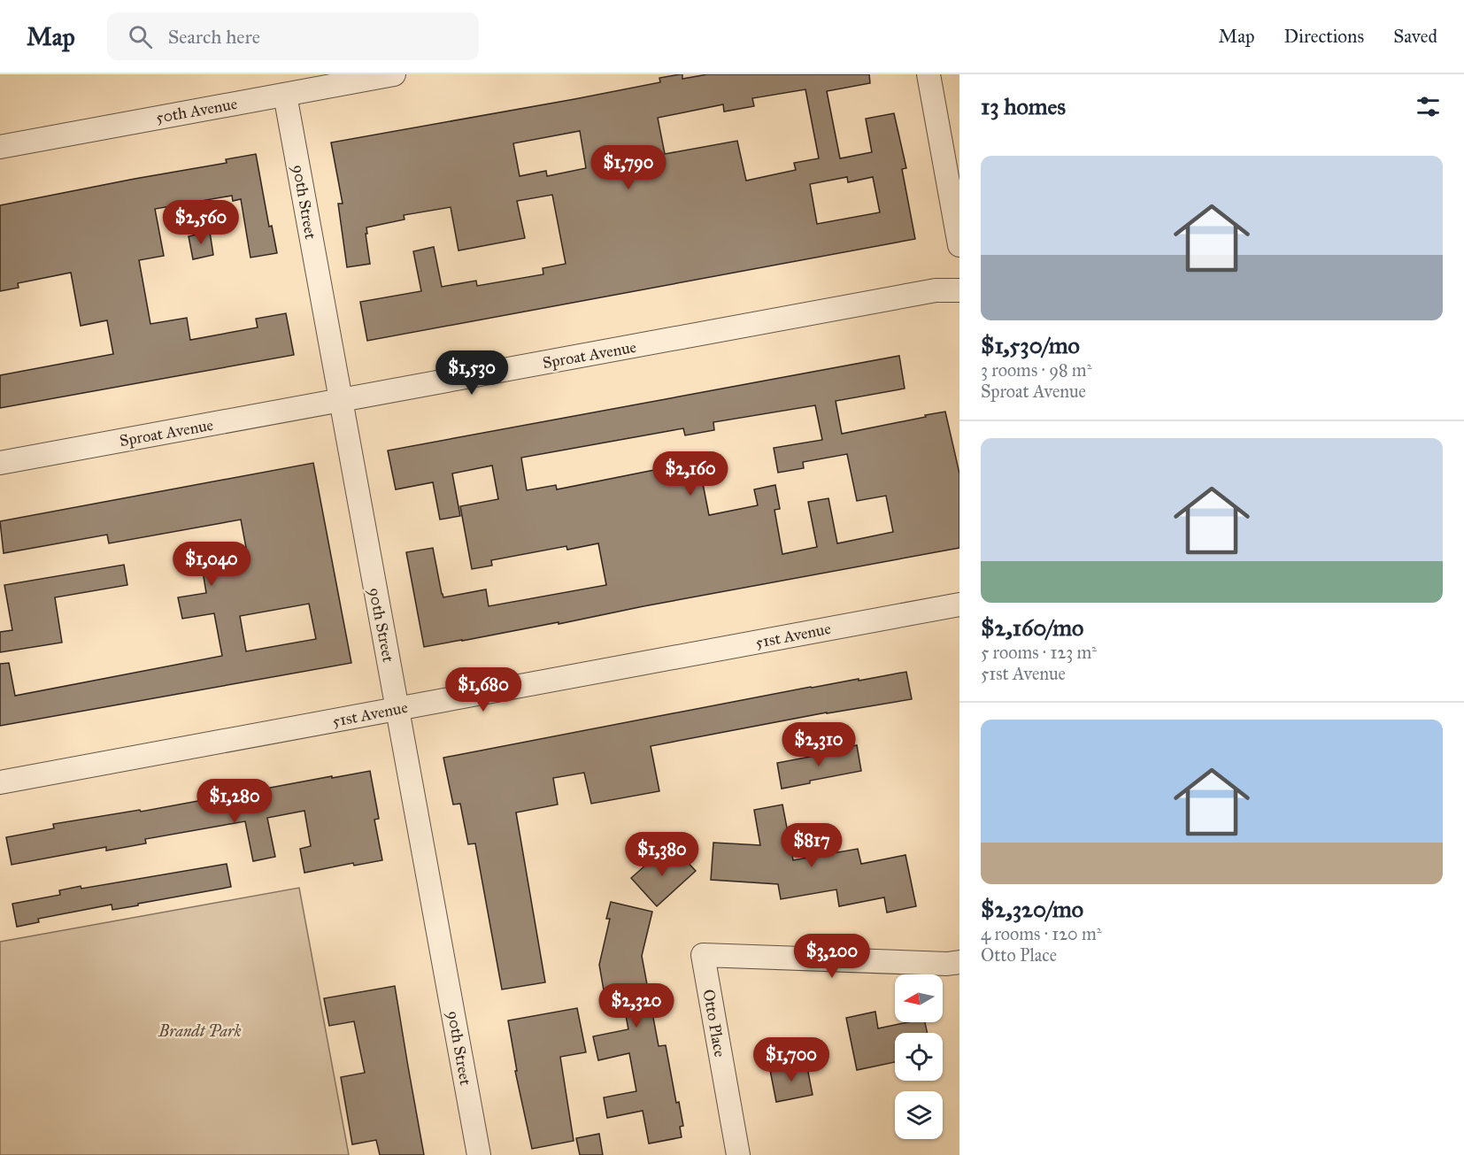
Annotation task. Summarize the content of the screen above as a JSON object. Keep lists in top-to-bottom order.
{
  "streets": {
    "street": [
      "50th Avenue",
      "90th Street",
      "Sproat Avenue",
      "51st Avenue",
      "Otto Place"
    ]
  },
  "crossings": [
    ["50th Avenue", "90th Street"],
    ["90th Street", "Sproat Avenue"],
    ["90th Street", "51st Avenue"]
  ],
  "parks": ["Brandt Park"],
  "north": "left",
  "page": {
    "header": "Map",
    "search": "Search here",
    "nav": ["Map", "Directions", "Saved"],
    "heading": "13 homes",
    "list": [
      {
        "name": "$1,530/mo",
        "note": "3 rooms · 98 m² · Sproat Avenue"
      },
      {
        "name": "$2,160/mo",
        "note": "5 rooms · 123 m² · 51st Avenue"
      },
      {
        "name": "$2,320/mo",
        "note": "4 rooms · 120 m² · Otto Place"
      }
    ],
    "price": [
      "$1,790",
      "$2,560",
      "$1,530",
      "$2,160",
      "$1,040",
      "$1,680",
      "$2,310",
      "$1,280",
      "$817",
      "$1,380",
      "$3,200",
      "$2,320",
      "$1,700"
    ]
  }
}
